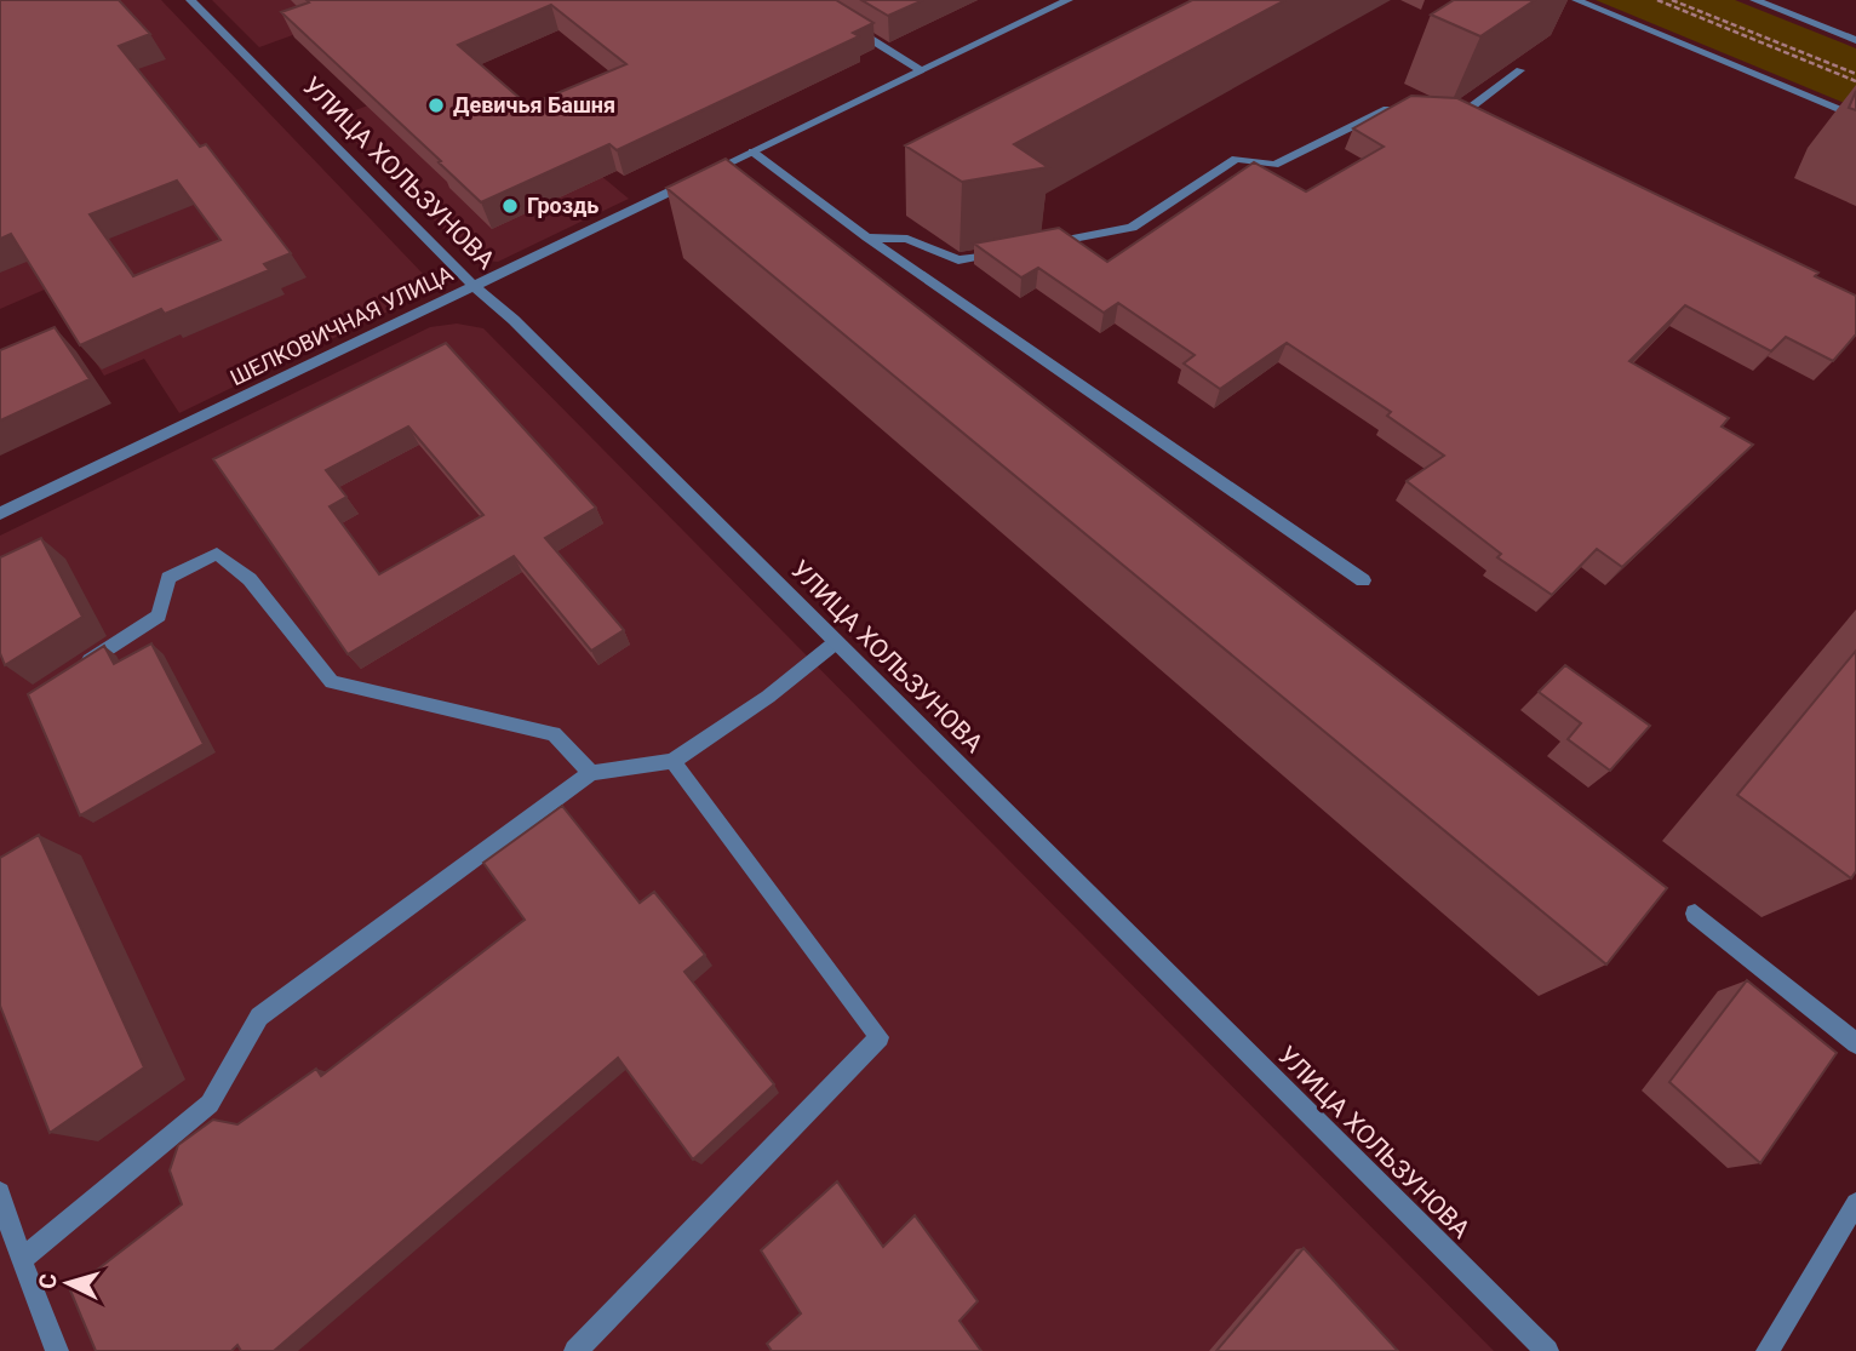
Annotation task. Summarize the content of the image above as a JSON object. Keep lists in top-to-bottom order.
{
  "streets": {
    "street": ["УЛИЦА ХОЛЬЗУНОВА", "ШЕЛКОВИЧНАЯ УЛИЦА"]
  },
  "crossings": [
    ["УЛИЦА ХОЛЬЗУНОВА", "ШЕЛКОВИЧНАЯ УЛИЦА"]
  ],
  "places": ["Девичья Башня", "Гроздь"],
  "north": "left"
}
